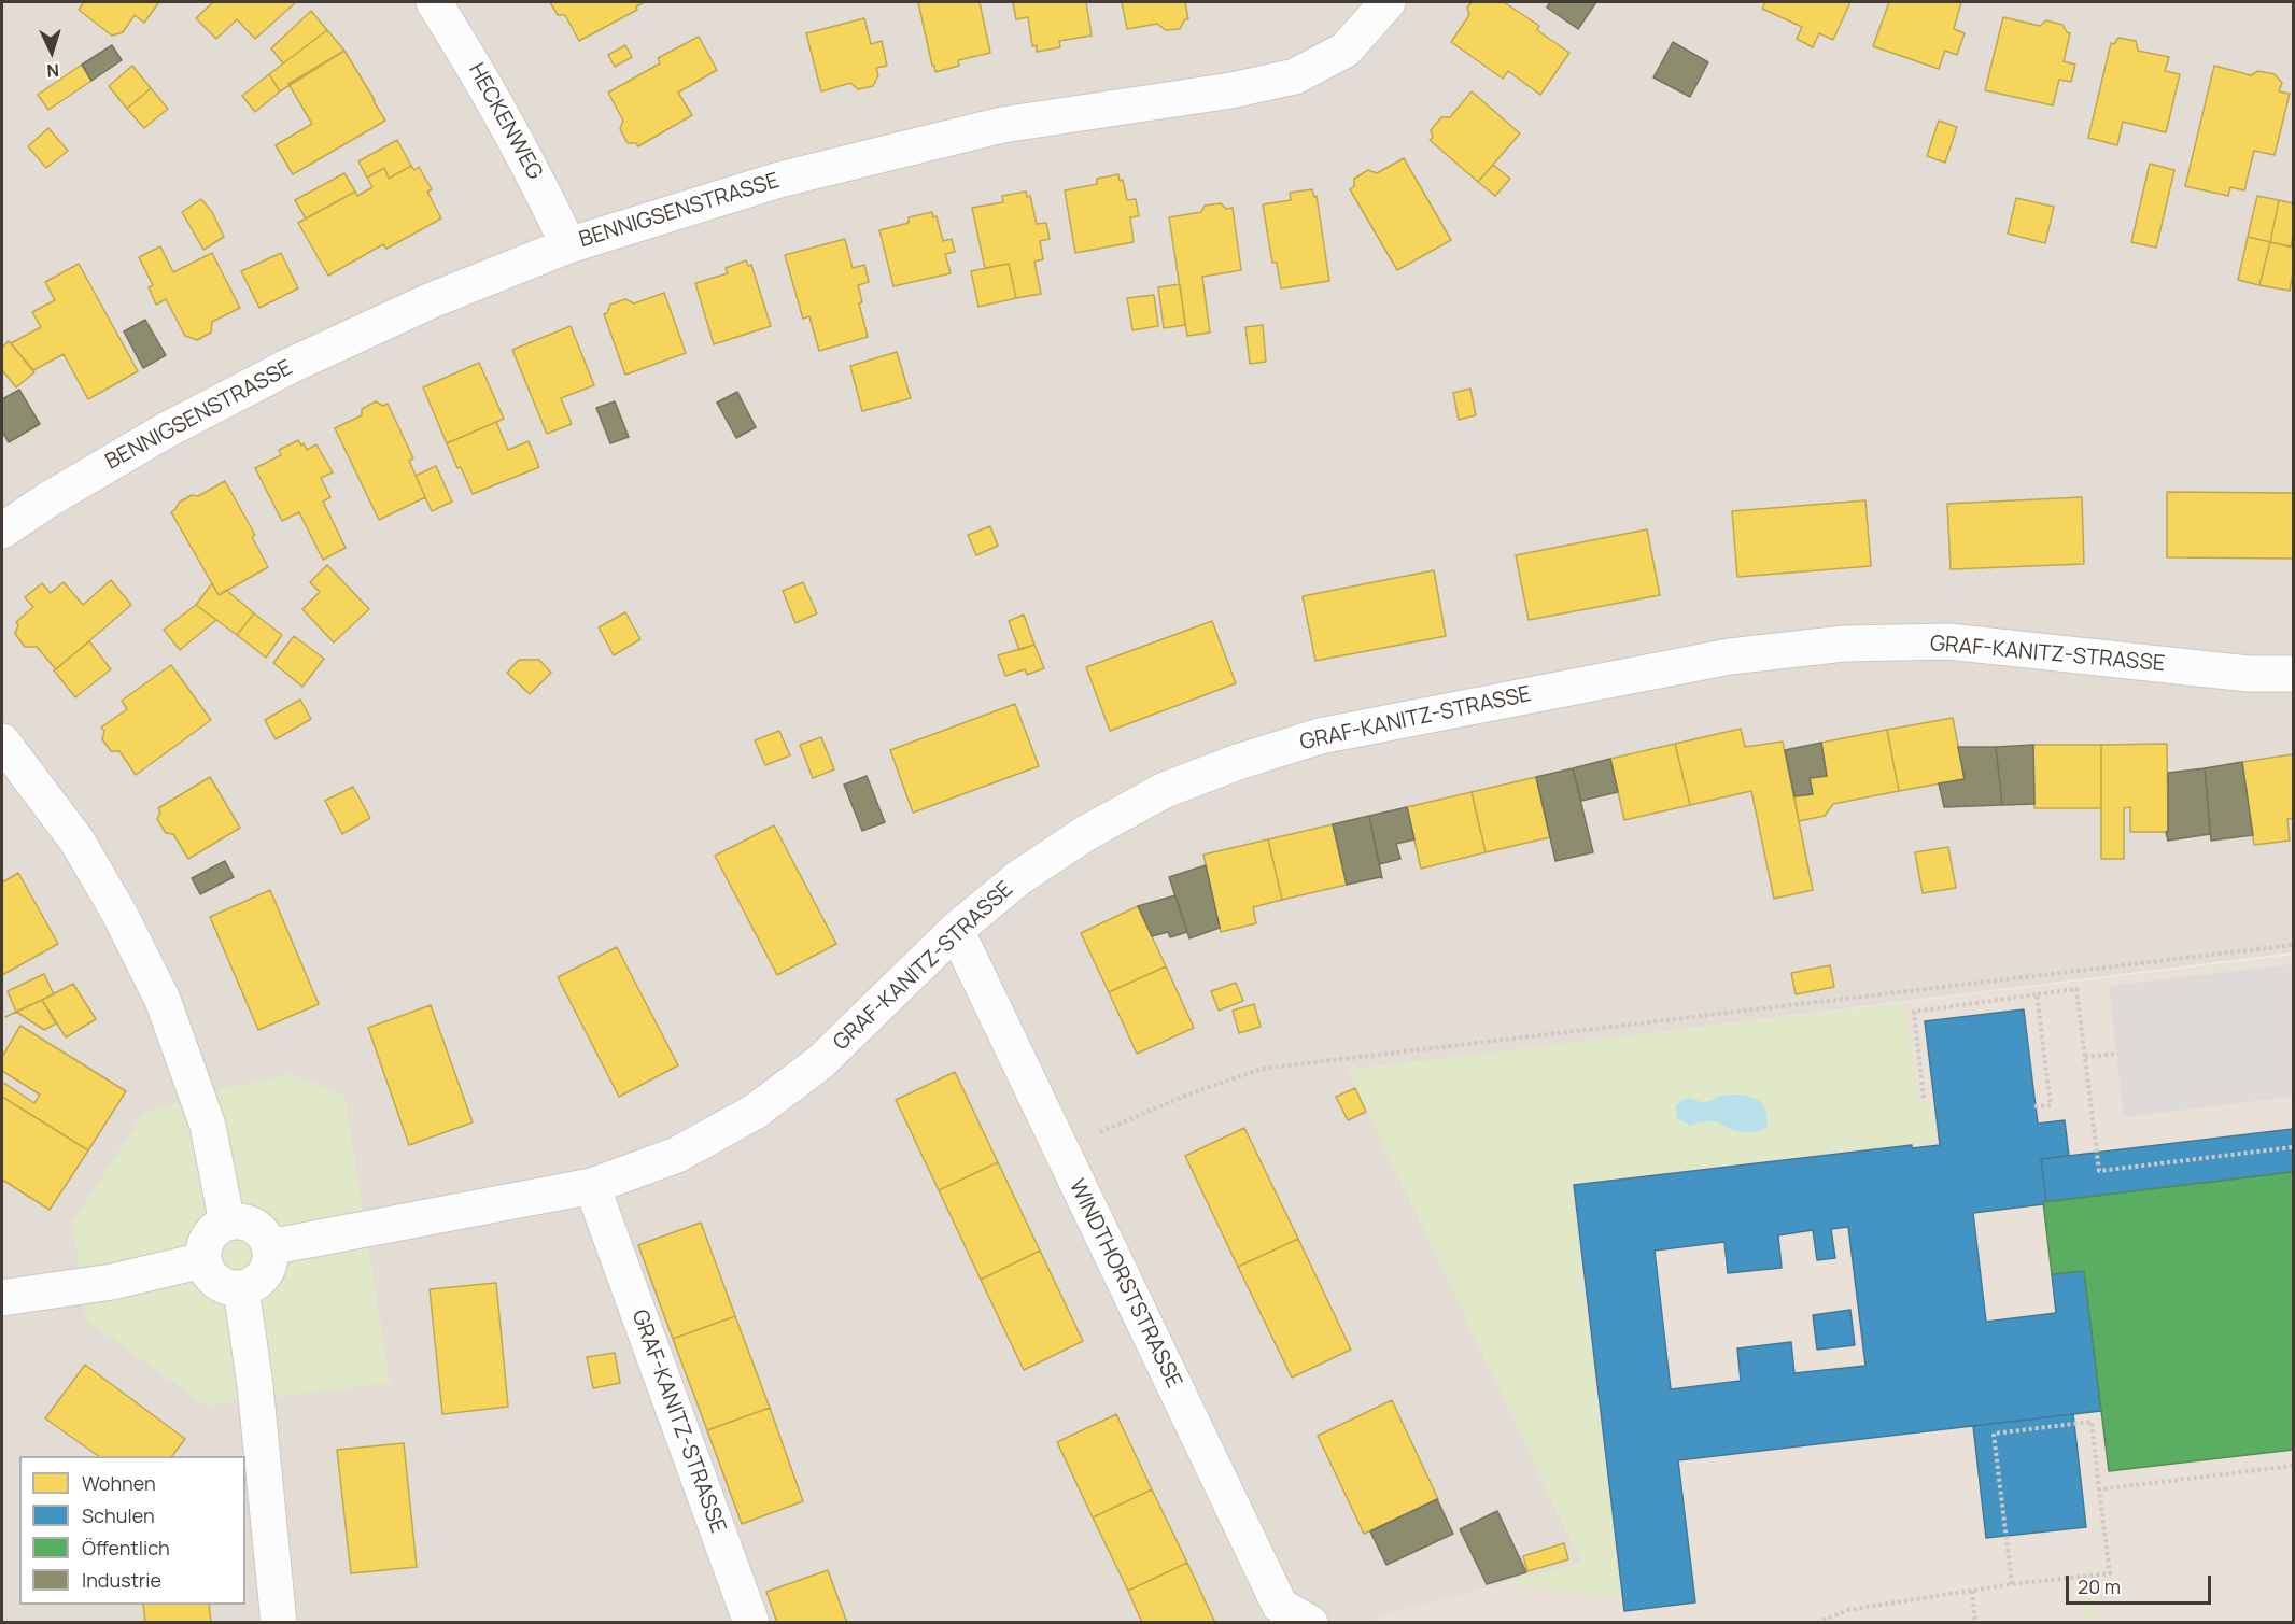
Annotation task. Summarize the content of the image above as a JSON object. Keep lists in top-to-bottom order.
{
  "streets": {
    "street": [
      "HECKENWEG",
      "BENNIGSENSTRASSE",
      "GRAF-KANITZ-STRASSE",
      "WINDTHORSTSTRASSE"
    ]
  },
  "crossings": [
    ["HECKENWEG", "BENNIGSENSTRASSE"],
    ["GRAF-KANITZ-STRASSE", "WINDTHORSTSTRASSE"]
  ],
  "legend": [
    "Wohnen",
    "Schulen",
    "Öffentlich",
    "Industrie"
  ],
  "scale_bar": "20 m",
  "north": "bottom"
}
